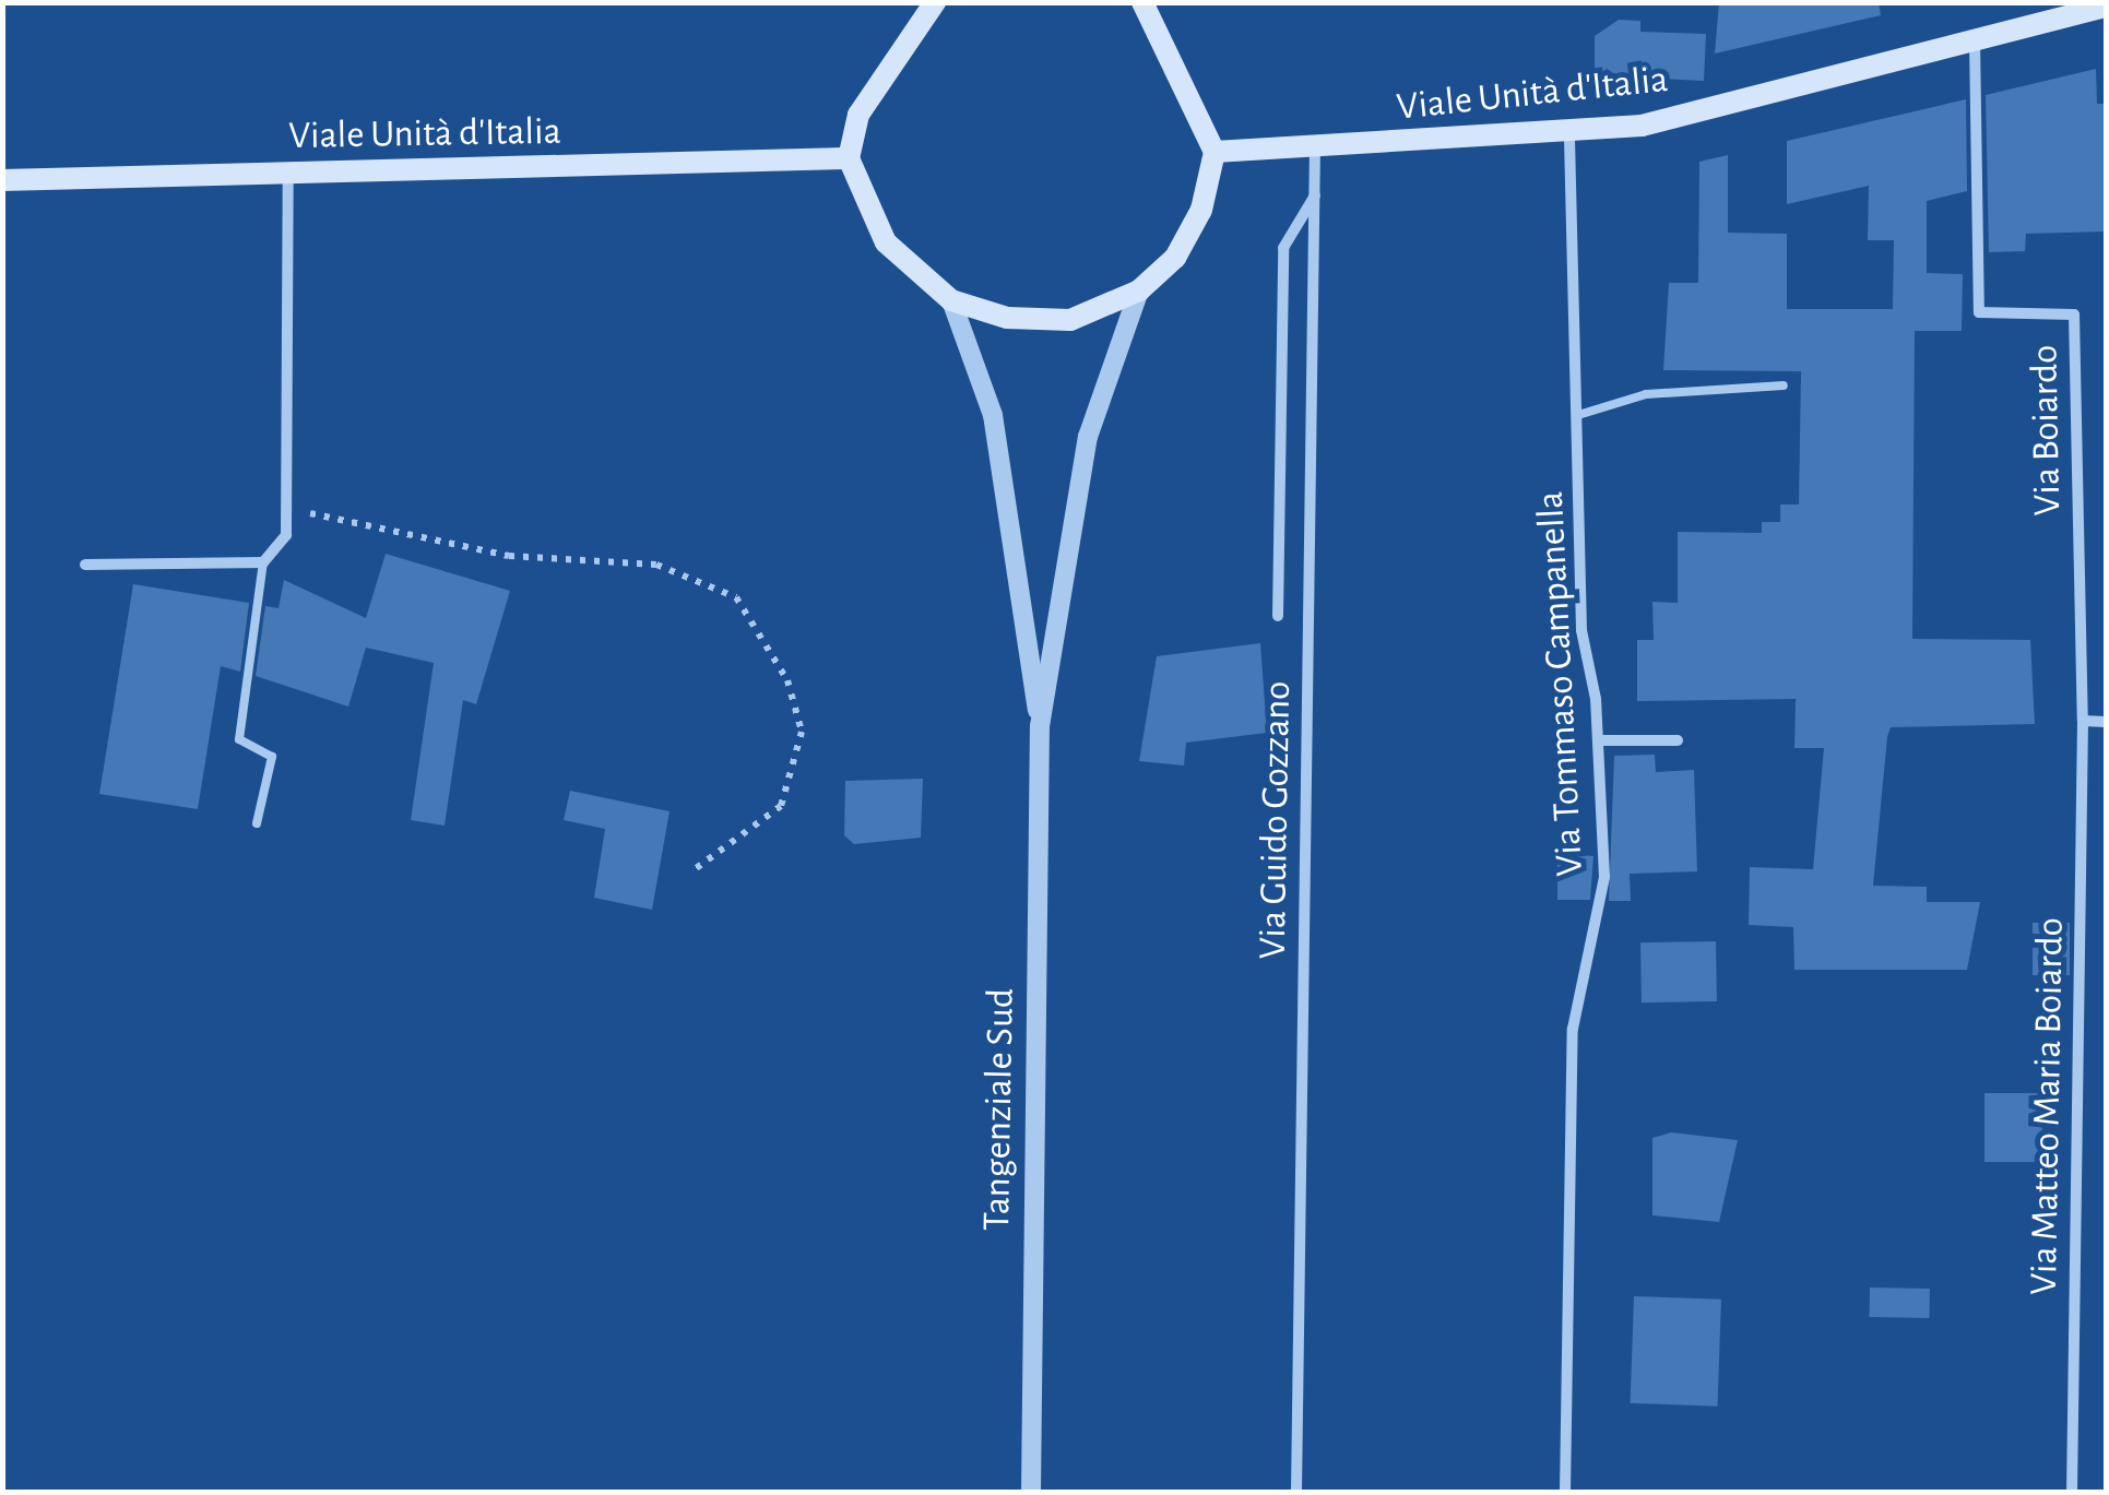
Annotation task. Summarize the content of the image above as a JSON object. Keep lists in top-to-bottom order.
{
  "streets": {
    "main road": ["Viale Unità d'Italia"],
    "street": [
      "Via Boiardo",
      "Via Tommaso Campanella",
      "Via Guido Gozzano",
      "Via Matteo Maria Boiardo",
      "Tangenziale Sud"
    ]
  },
  "crossings": [
    ["Viale Unità d'Italia", "Via Boiardo"],
    ["Viale Unità d'Italia", "Via Tommaso Campanella"],
    ["Viale Unità d'Italia", "Via Guido Gozzano"],
    ["Via Boiardo", "Via Matteo Maria Boiardo"]
  ]
}
